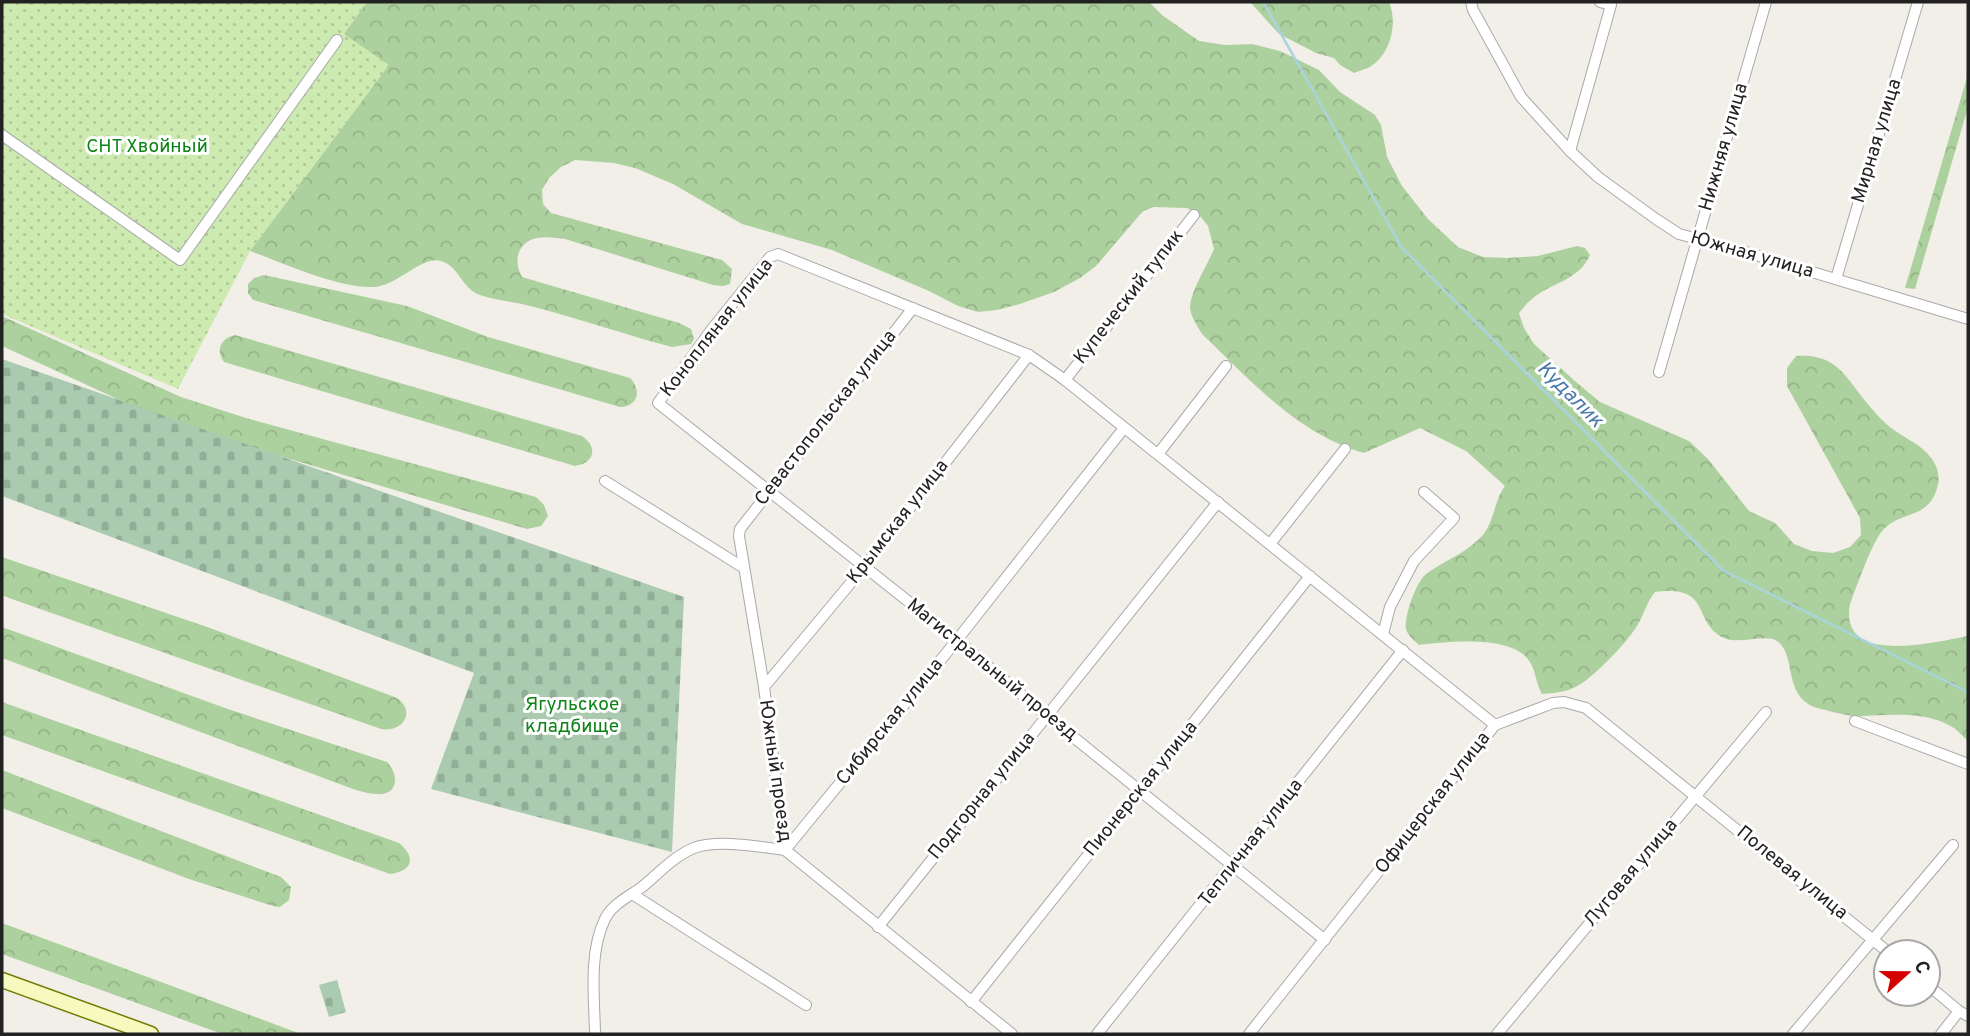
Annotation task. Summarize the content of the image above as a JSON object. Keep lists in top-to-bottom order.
{
  "streets": {
    "street": [
      "Мирная улица",
      "Нижняя улица",
      "Южная улица",
      "Купеческий тупик",
      "Конопляная улица",
      "Севастопольская улица",
      "Крымская улица",
      "Магистральный проезд",
      "Сибирская улица",
      "Южный проезд",
      "Пионерская улица",
      "Подгорная улица",
      "Офицерская улица",
      "Тепличная улица",
      "Луговая улица",
      "Полевая улица"
    ]
  },
  "crossings": [
    ["Мирная улица", "Южная улица"],
    ["Нижняя улица", "Южная улица"],
    ["Конопляная улица", "Севастопольская улица"],
    ["Конопляная улица", "Магистральный проезд"],
    ["Севастопольская улица", "Магистральный проезд"],
    ["Севастопольская улица", "Южный проезд"],
    ["Крымская улица", "Магистральный проезд"],
    ["Крымская улица", "Южный проезд"],
    ["Магистральный проезд", "Сибирская улица"],
    ["Магистральный проезд", "Пионерская улица"],
    ["Магистральный проезд", "Подгорная улица"],
    ["Магистральный проезд", "Офицерская улица"],
    ["Магистральный проезд", "Тепличная улица"],
    ["Сибирская улица", "Южный проезд"],
    ["Южный проезд", "Пионерская улица"],
    ["Южный проезд", "Подгорная улица"],
    ["Офицерская улица", "Луговая улица"],
    ["Офицерская улица", "Полевая улица"],
    ["Луговая улица", "Полевая улица"]
  ],
  "water": ["Кудалик"],
  "parks": ["СНТ Хвойный", "Ягульское кладбище"],
  "north": "right"
}
